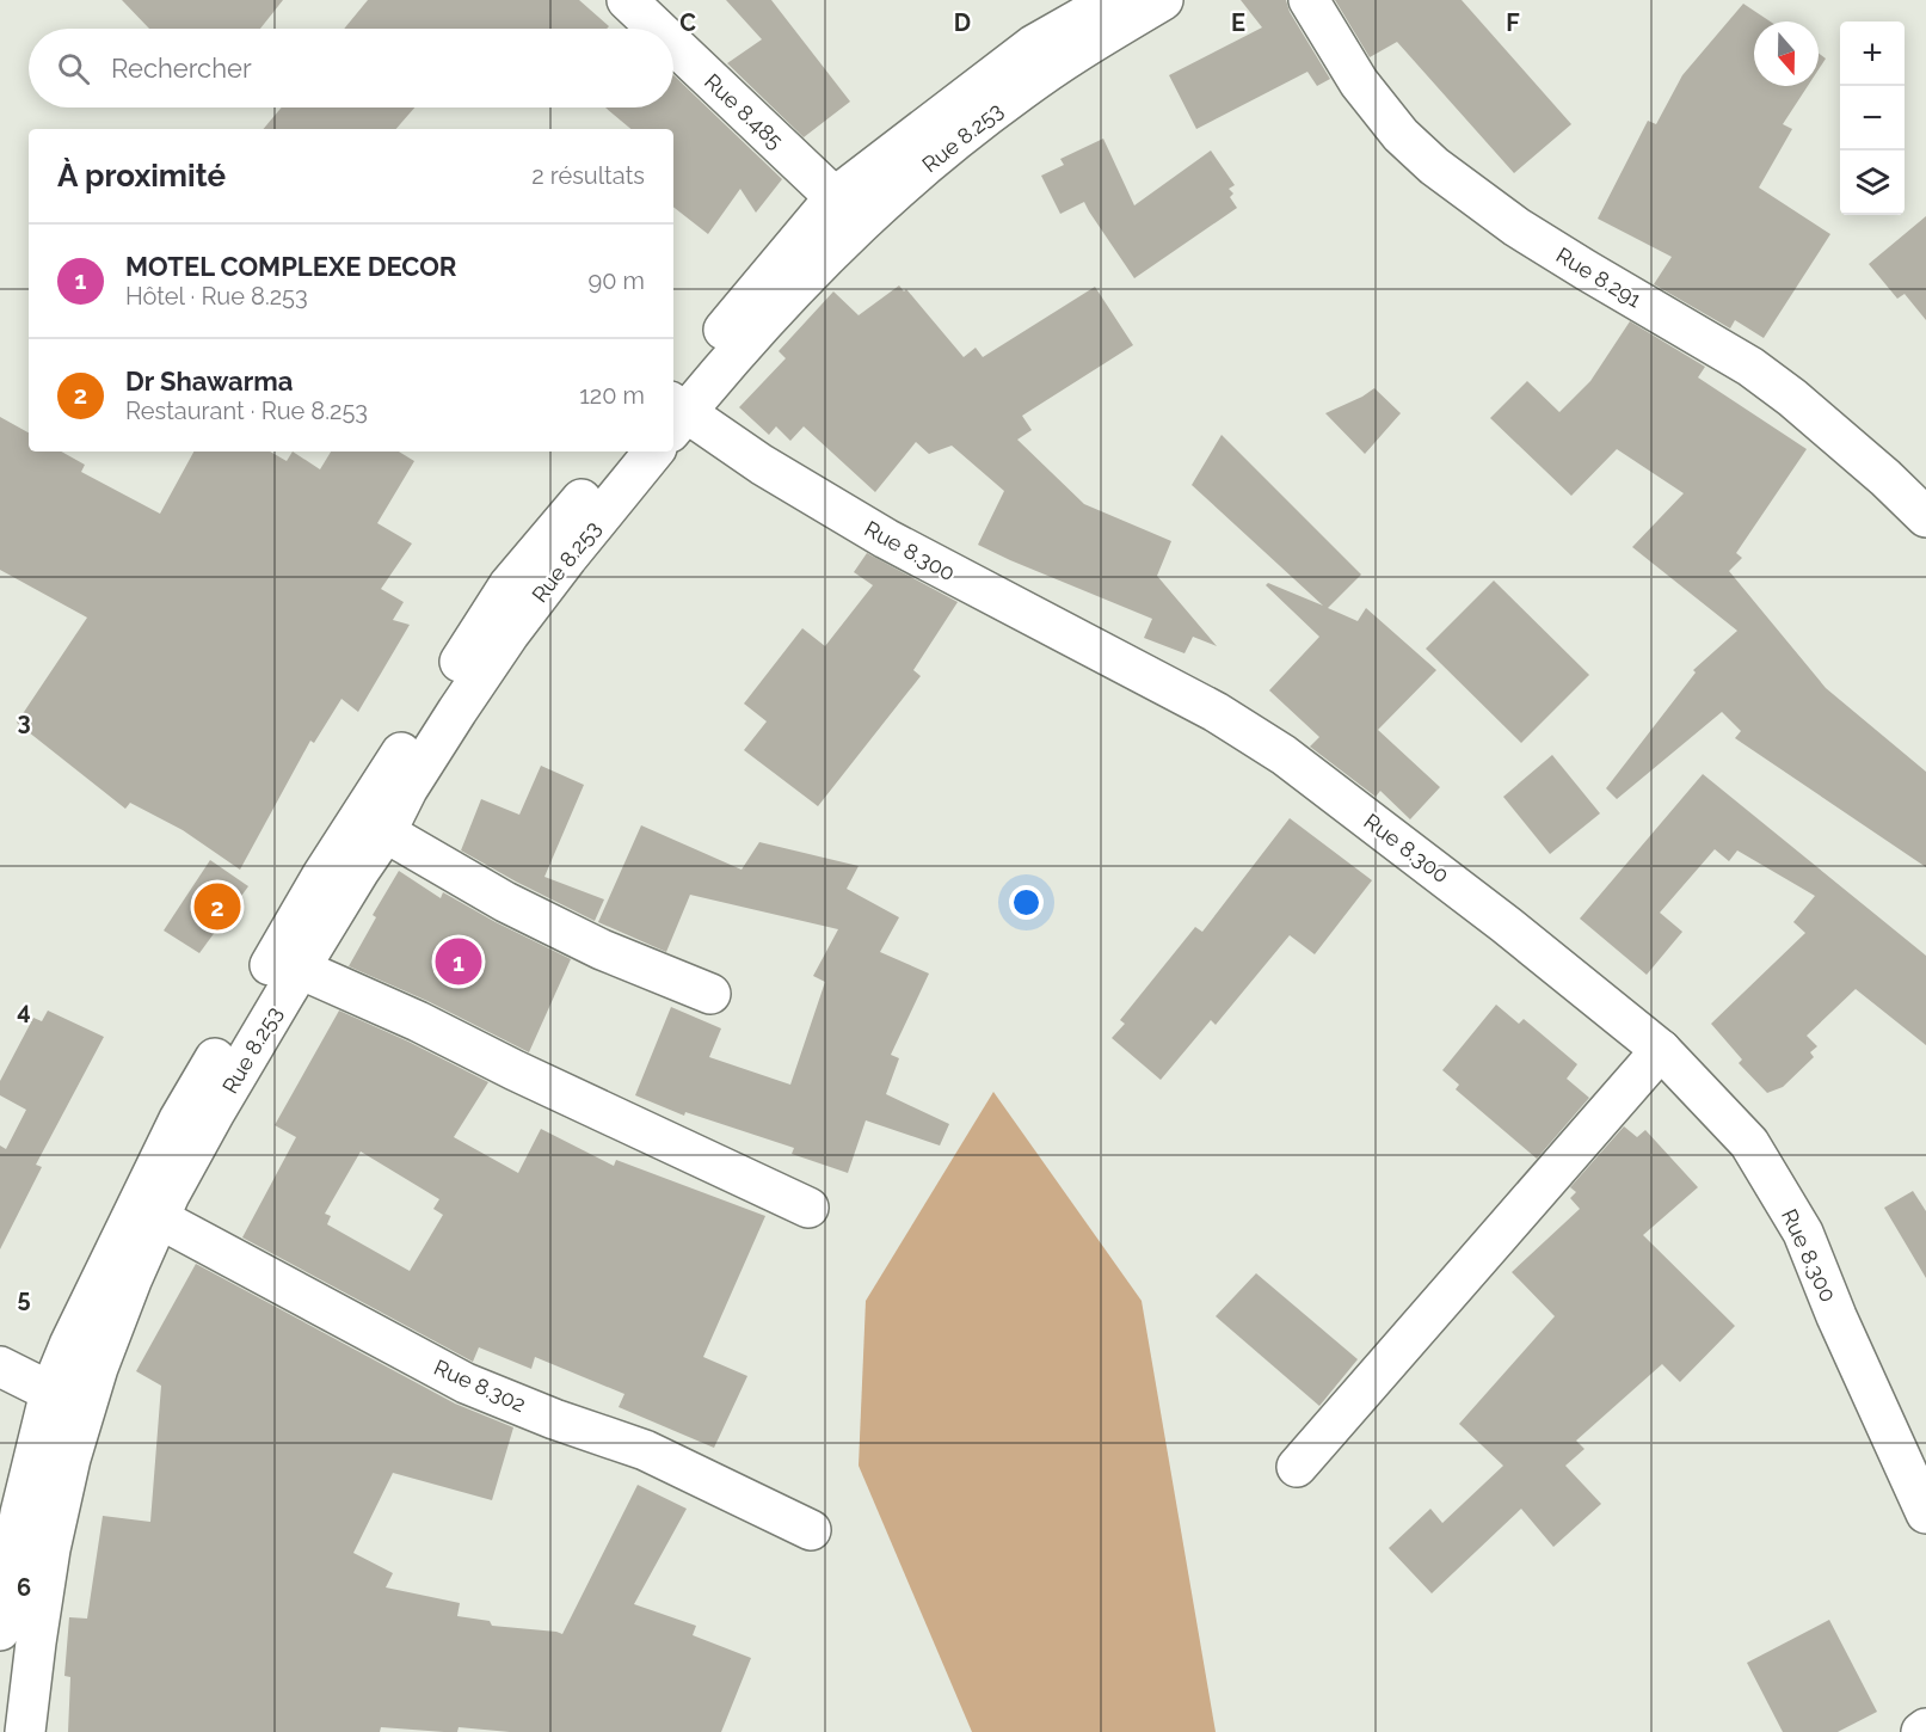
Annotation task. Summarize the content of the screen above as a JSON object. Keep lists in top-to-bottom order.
{
  "streets": {
    "main road": [
      "Rue 8.485",
      "Rue 8.253",
      "Rue 8.291",
      "Rue 8.300",
      "Rue 8.302"
    ]
  },
  "crossings": [
    ["Rue 8.485", "Rue 8.253"],
    ["Rue 8.253", "Rue 8.300"],
    ["Rue 8.253", "Rue 8.302"]
  ],
  "north": "bottom",
  "page": {
    "map_buttons": ["+", "−"],
    "search": "Rechercher",
    "heading": ["À proximité", "2 résultats"],
    "list": [
      {
        "mark": "1",
        "name": "MOTEL COMPLEXE DECOR",
        "note": "Hôtel · Rue 8.253",
        "value": "90 m"
      },
      {
        "mark": "2",
        "name": "Dr Shawarma",
        "note": "Restaurant · Rue 8.253",
        "value": "120 m"
      }
    ],
    "pins": ["2", "1"]
  },
  "grid": {
    "columns": [
      "C",
      "D",
      "E",
      "F"
    ],
    "rows": [
      "3",
      "4",
      "5",
      "6"
    ]
  }
}
